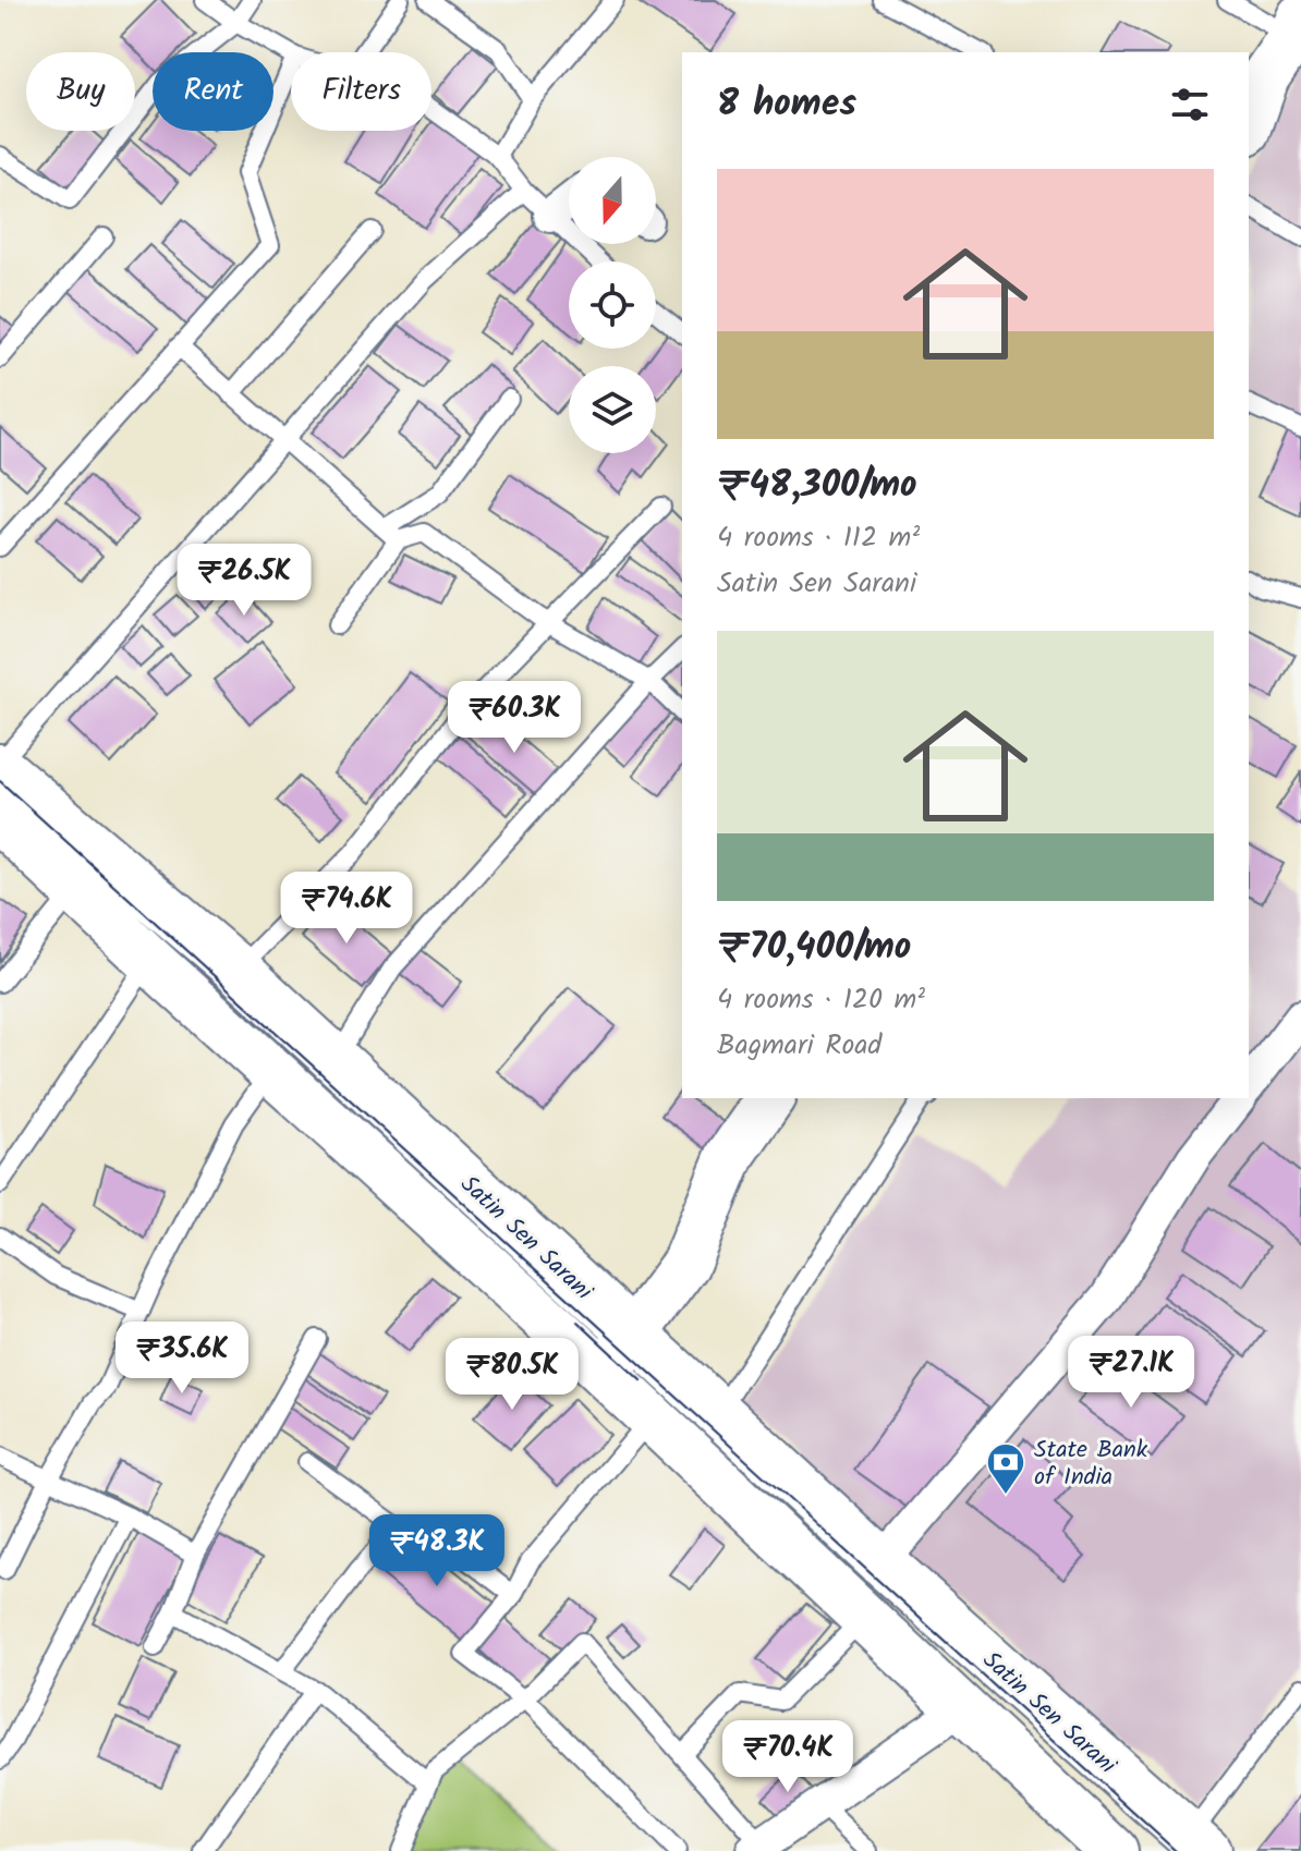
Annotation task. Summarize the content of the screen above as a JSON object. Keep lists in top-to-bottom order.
{
  "streets": {
    "main road": ["Satin Sen Sarani"]
  },
  "places": {
    "bank": ["State Bank of India"]
  },
  "north": "bottom",
  "page": {
    "chip": ["Buy", "Rent", "Filters"],
    "heading": "8 homes",
    "list": [
      {
        "name": "₹48,300/mo",
        "note": "4 rooms · 112 m² · Satin Sen Sarani"
      },
      {
        "name": "₹70,400/mo",
        "note": "4 rooms · 120 m² · Bagmari Road"
      }
    ],
    "price": [
      "₹26.5K",
      "₹60.3K",
      "₹74.6K",
      "₹35.6K",
      "₹27.1K",
      "₹80.5K",
      "₹48.3K",
      "₹70.4K"
    ]
  }
}
